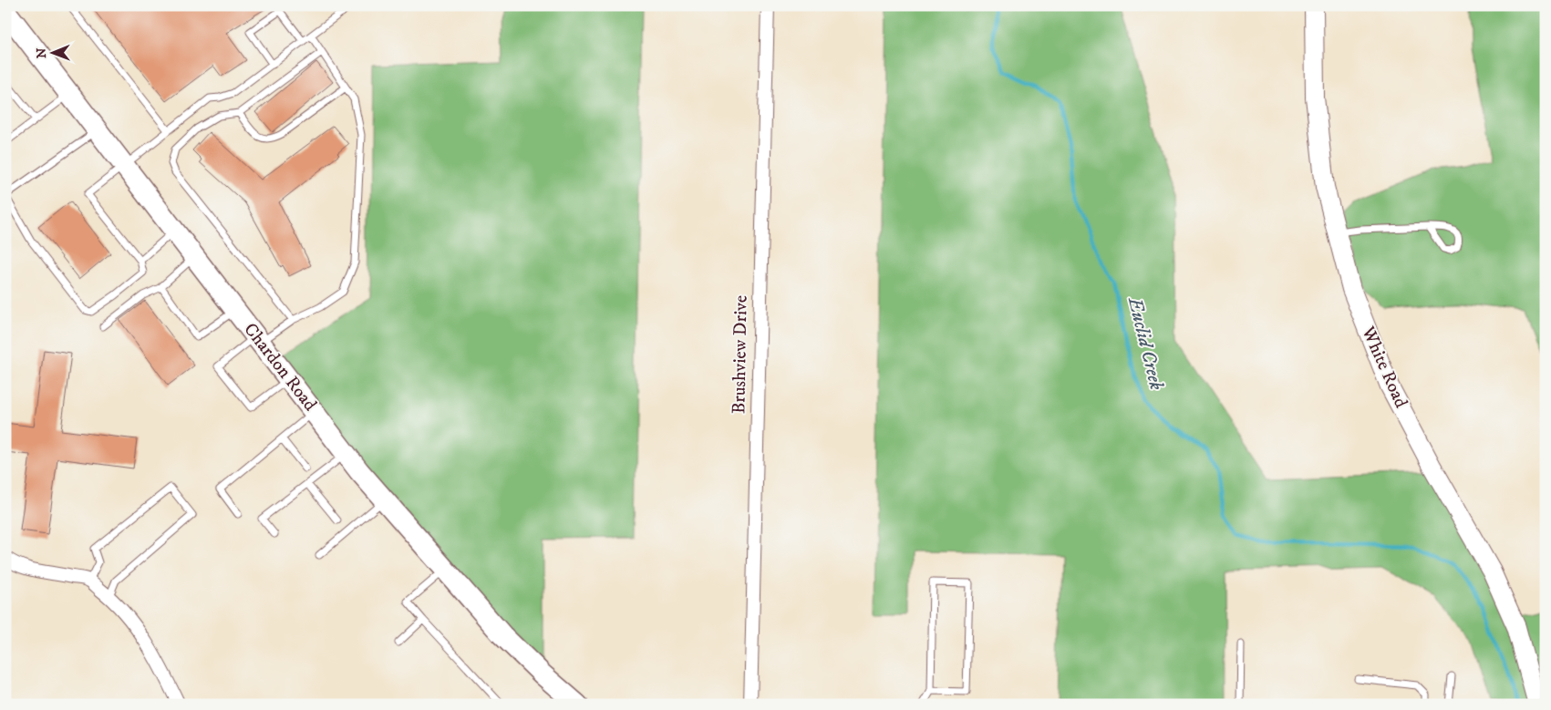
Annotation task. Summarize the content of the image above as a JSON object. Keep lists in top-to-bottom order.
{
  "streets": {
    "main road": ["Chardon Road"],
    "street": ["Brushview Drive", "White Road"]
  },
  "water": ["Euclid Creek"],
  "north": "left"
}
